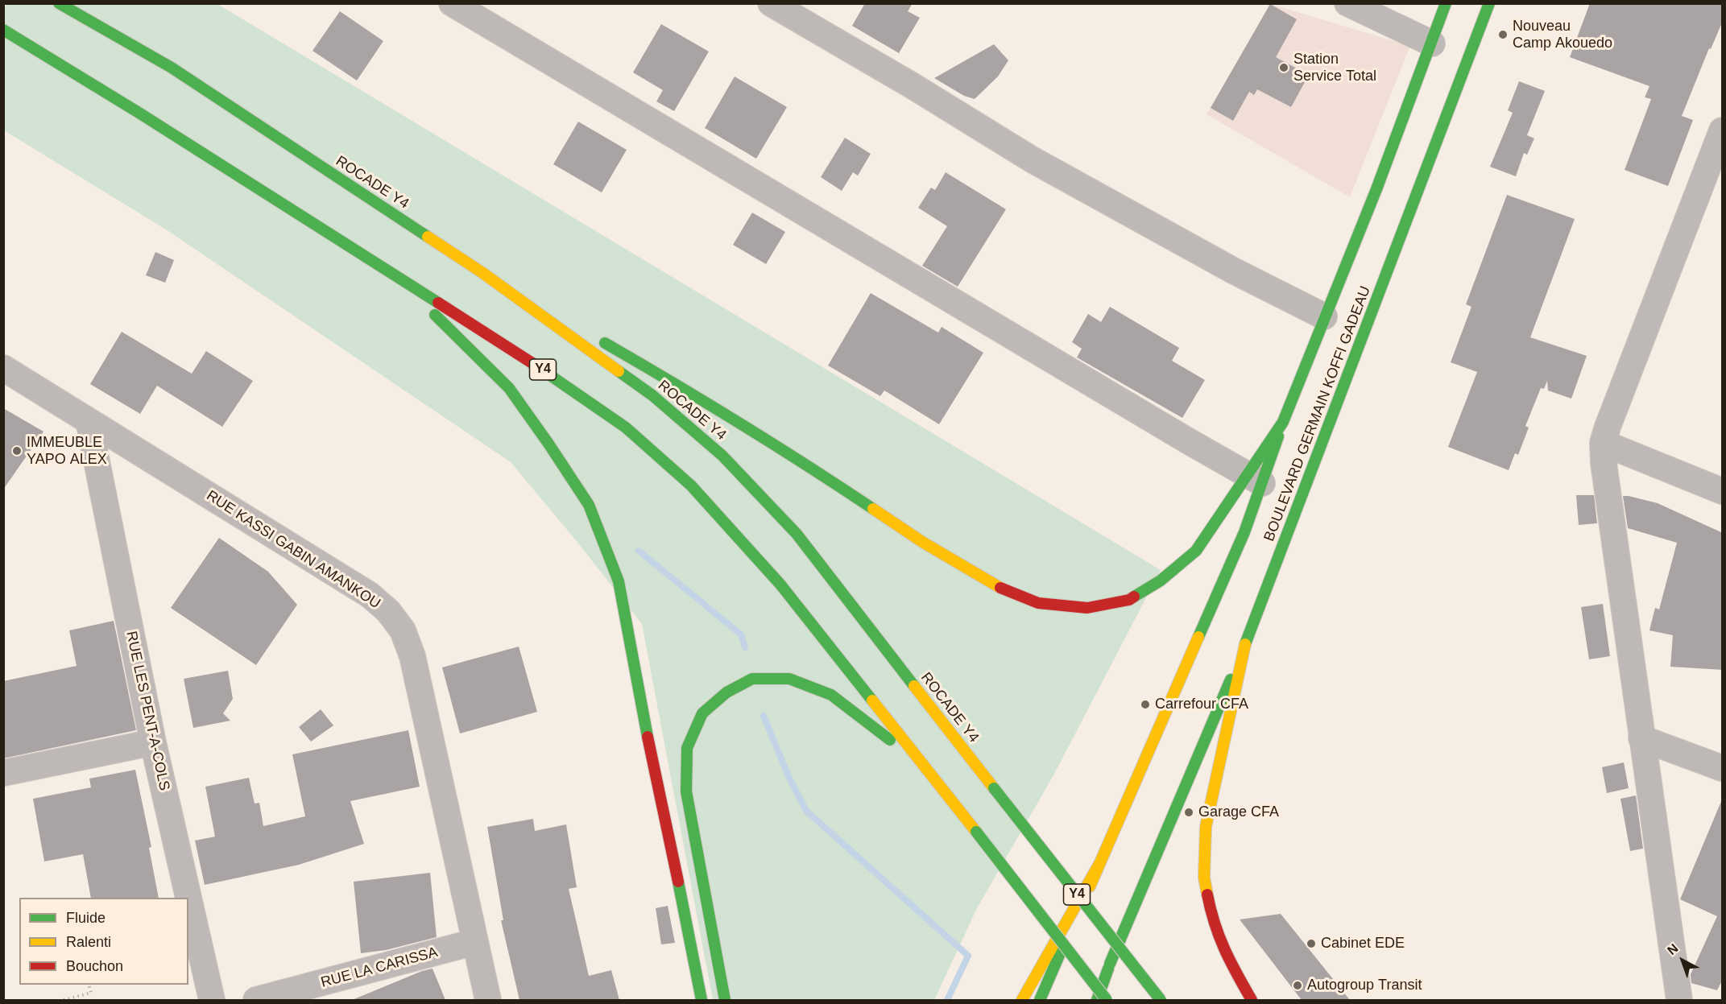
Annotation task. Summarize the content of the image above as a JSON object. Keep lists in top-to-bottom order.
{
  "streets": {
    "main road": ["ROCADE Y4", "Y4", "BOULEVARD GERMAIN KOFFI GADEAU"],
    "street": ["RUE KASSI GABIN AMANKOU", "RUE LES PENT-A-COLS", "RUE LA CARISSA"]
  },
  "crossings": [
    ["RUE KASSI GABIN AMANKOU", "RUE LES PENT-A-COLS"],
    ["RUE KASSI GABIN AMANKOU", "RUE LA CARISSA"]
  ],
  "places": [
    "Nouveau Camp Akouedo",
    "Station Service Total",
    "IMMEUBLE YAPO ALEX",
    "Carrefour CFA",
    "Garage CFA",
    "Cabinet EDE",
    "Autogroup Transit"
  ],
  "legend": ["Fluide", "Ralenti", "Bouchon"],
  "north": "top left"
}
